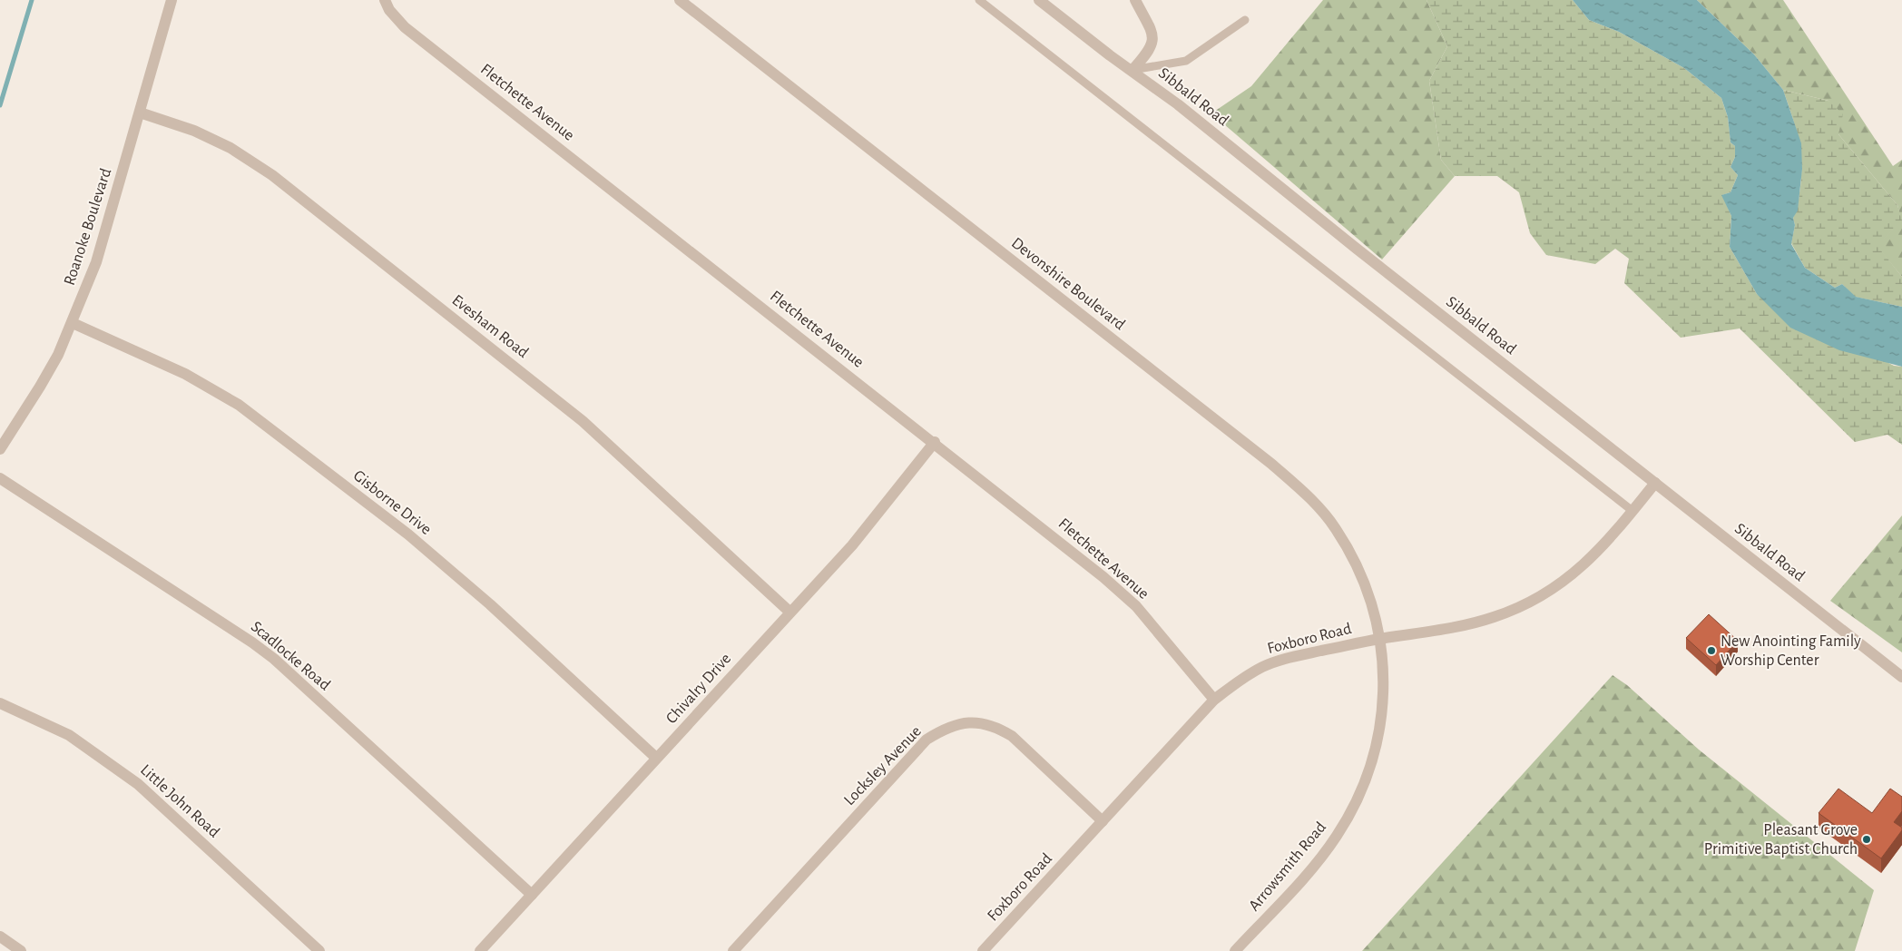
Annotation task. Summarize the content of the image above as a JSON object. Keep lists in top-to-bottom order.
{
  "streets": {
    "street": [
      "Sibbald Road",
      "Fletchette Avenue",
      "Roanoke Boulevard",
      "Devonshire Boulevard",
      "Evesham Road",
      "Gisborne Drive",
      "Foxboro Road",
      "Scadlocke Road",
      "Chivalry Drive",
      "Locksley Avenue",
      "Little John Road",
      "Arrowsmith Road"
    ]
  },
  "crossings": [
    ["Sibbald Road", "Foxboro Road"],
    ["Fletchette Avenue", "Foxboro Road"],
    ["Fletchette Avenue", "Chivalry Drive"],
    ["Roanoke Boulevard", "Evesham Road"],
    ["Roanoke Boulevard", "Gisborne Drive"],
    ["Devonshire Boulevard", "Foxboro Road"],
    ["Devonshire Boulevard", "Arrowsmith Road"],
    ["Evesham Road", "Chivalry Drive"],
    ["Gisborne Drive", "Chivalry Drive"],
    ["Foxboro Road", "Locksley Avenue"],
    ["Foxboro Road", "Arrowsmith Road"],
    ["Scadlocke Road", "Chivalry Drive"]
  ],
  "places": ["New Anointing Family Worship Center", "Pleasant Grove Primitive Baptist Church"]
}
